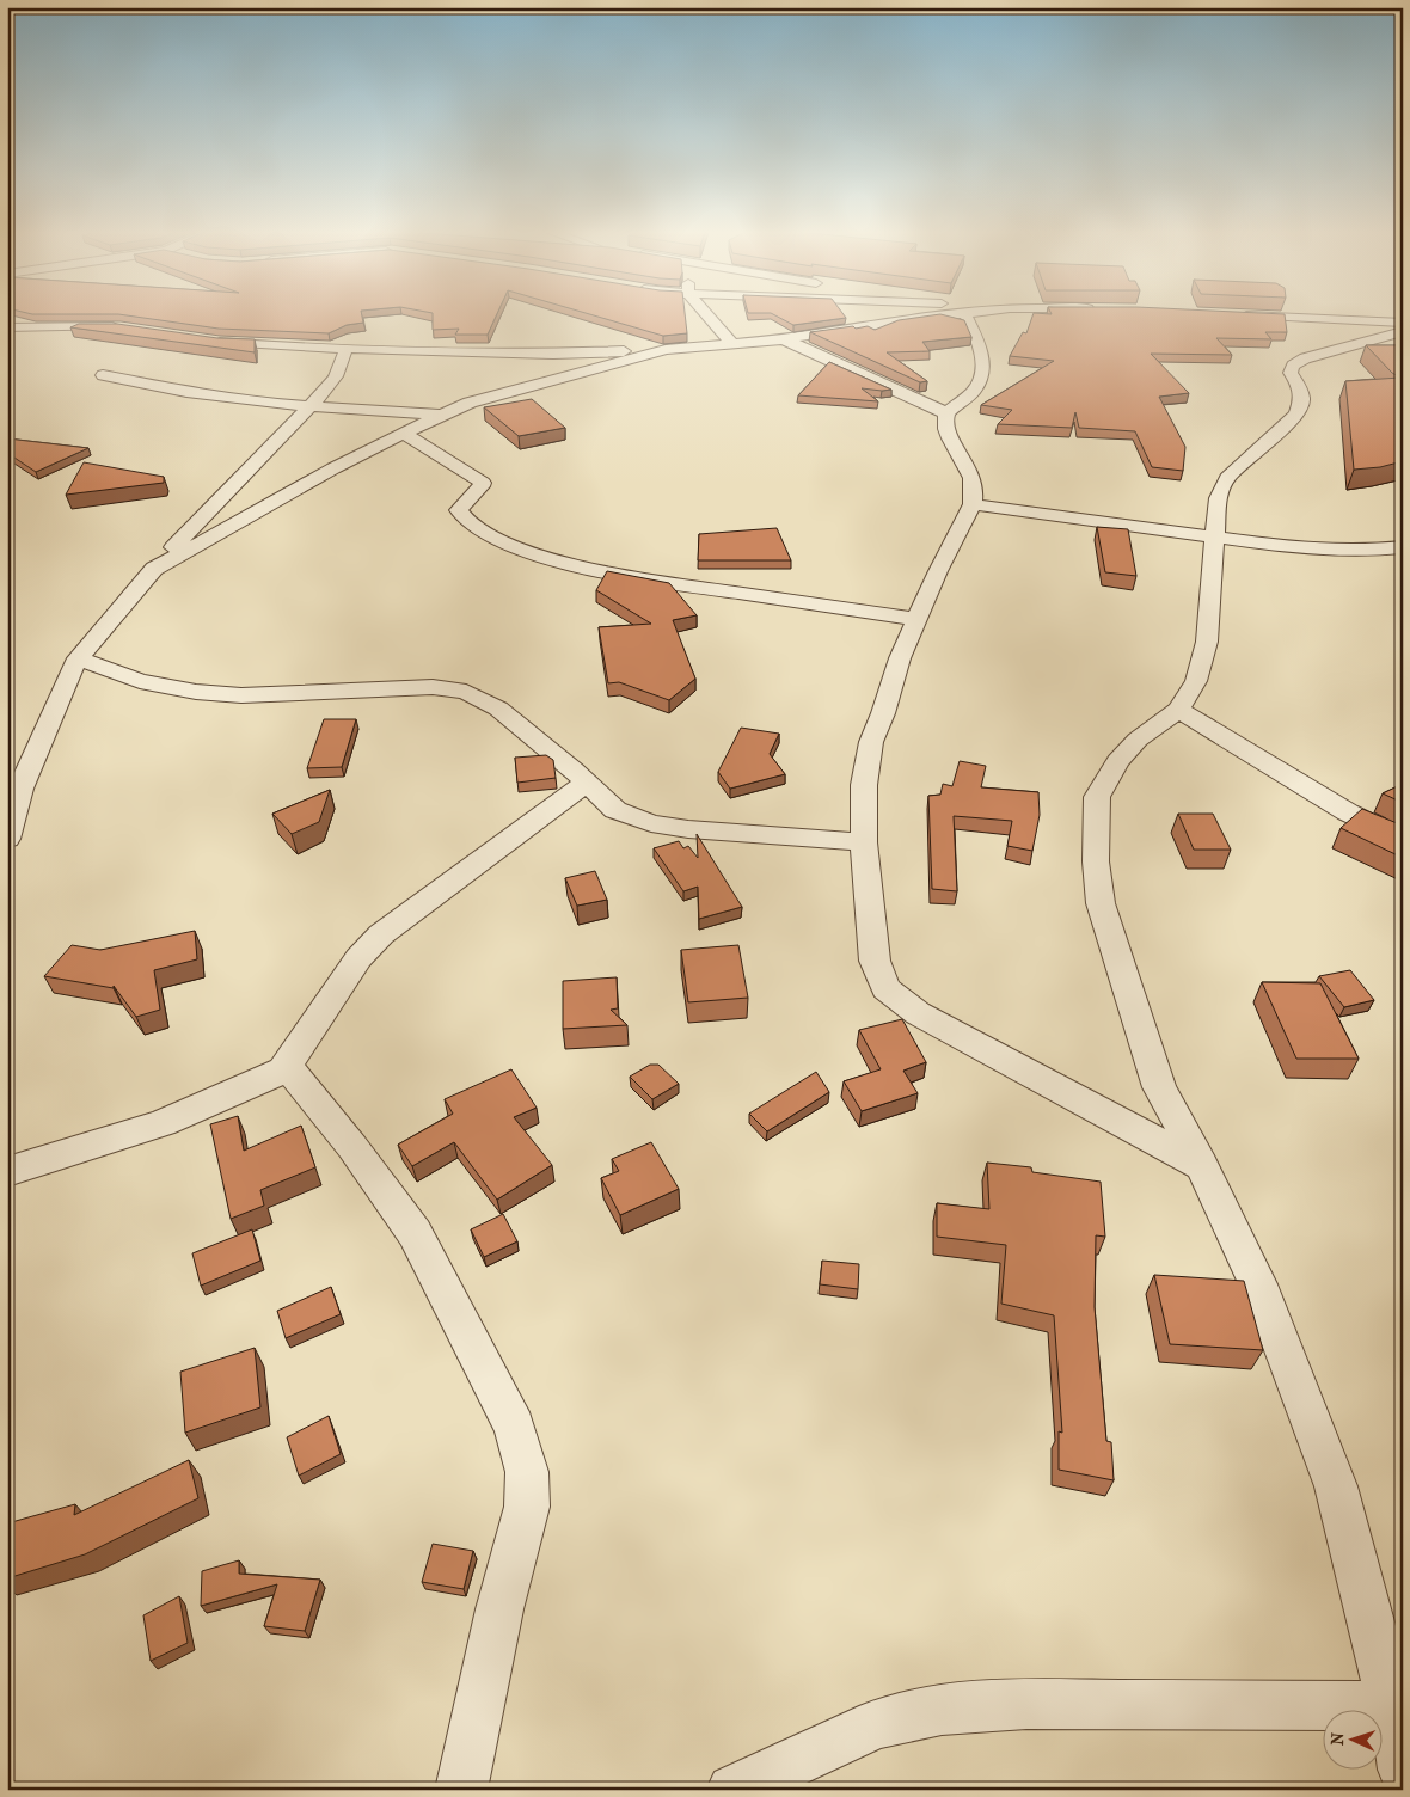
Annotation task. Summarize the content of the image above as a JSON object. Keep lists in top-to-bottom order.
{
  "north": "left"
}
